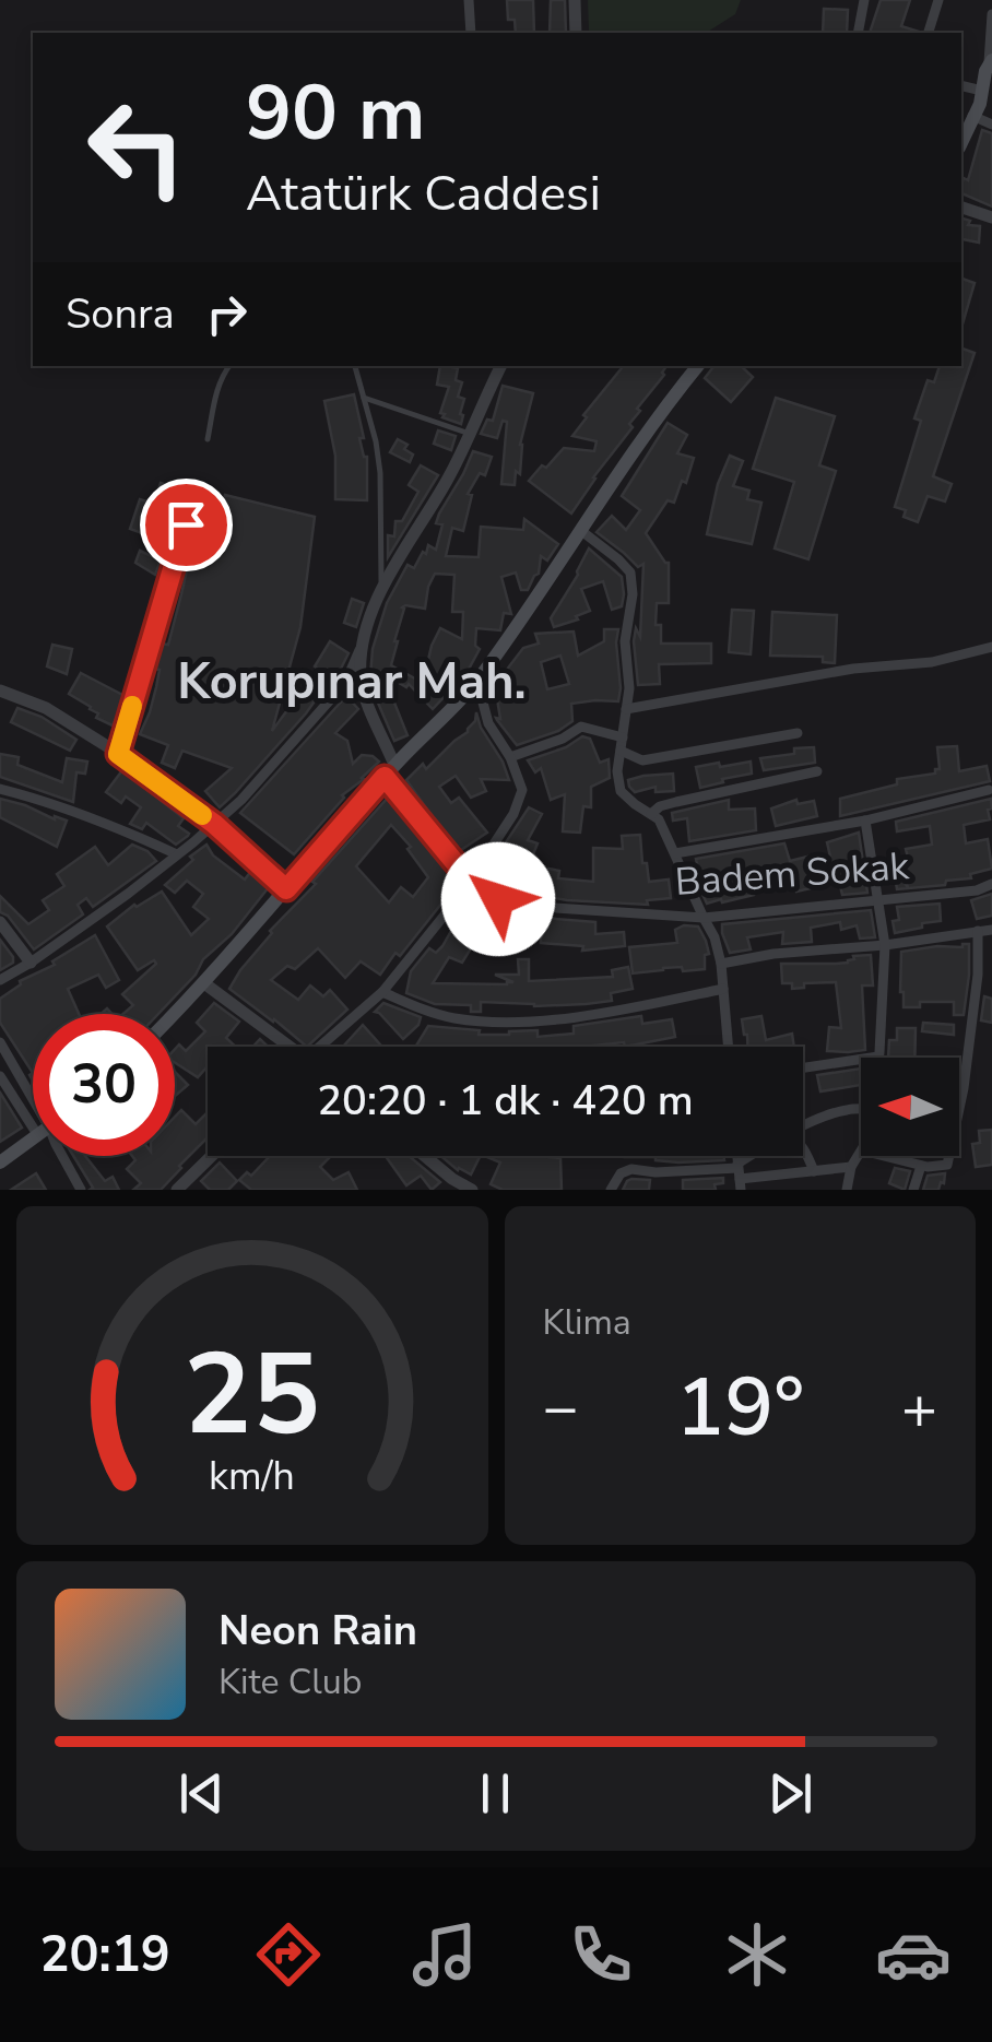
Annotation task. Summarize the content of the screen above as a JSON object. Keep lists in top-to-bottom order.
{
  "streets": {
    "street": ["Badem Sokak"]
  },
  "districts": ["Korupınar Mah."],
  "north": "left",
  "page": {
    "turn": ["90 m", "Atatürk Caddesi"],
    "then": "Sonra",
    "limit": "30",
    "trip": "20:20 · 1 dk · 420 m",
    "tile": "Klima",
    "heat": ["−", "19°", "+"],
    "song": ["Neon Rain", "Kite Club"],
    "tabs": "20:19",
    "gauge": ["25", "km/h"]
  }
}
